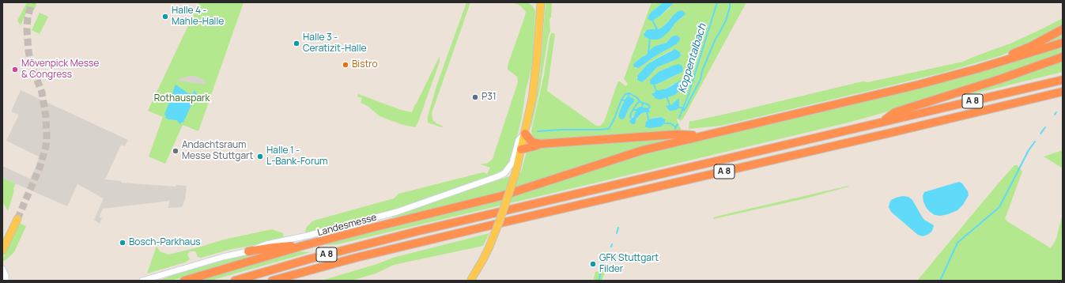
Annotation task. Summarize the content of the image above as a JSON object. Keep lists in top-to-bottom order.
{
  "streets": {
    "highway": ["A 8"],
    "street": ["Landesmesse"]
  },
  "water": ["Koppentalbach"],
  "parks": ["Rothauspark"],
  "places": [
    "Halle 4 - Mahle-Halle",
    "Halle 3 - Ceratizit-Halle",
    "Bistro",
    "Mövenpick Messe & Congress",
    "P31",
    "Andachtsraum Messe Stuttgart",
    "Halle 1 - L-Bank-Forum",
    "Bosch-Parkhaus",
    "GFK Stuttgart Filder"
  ]
}
